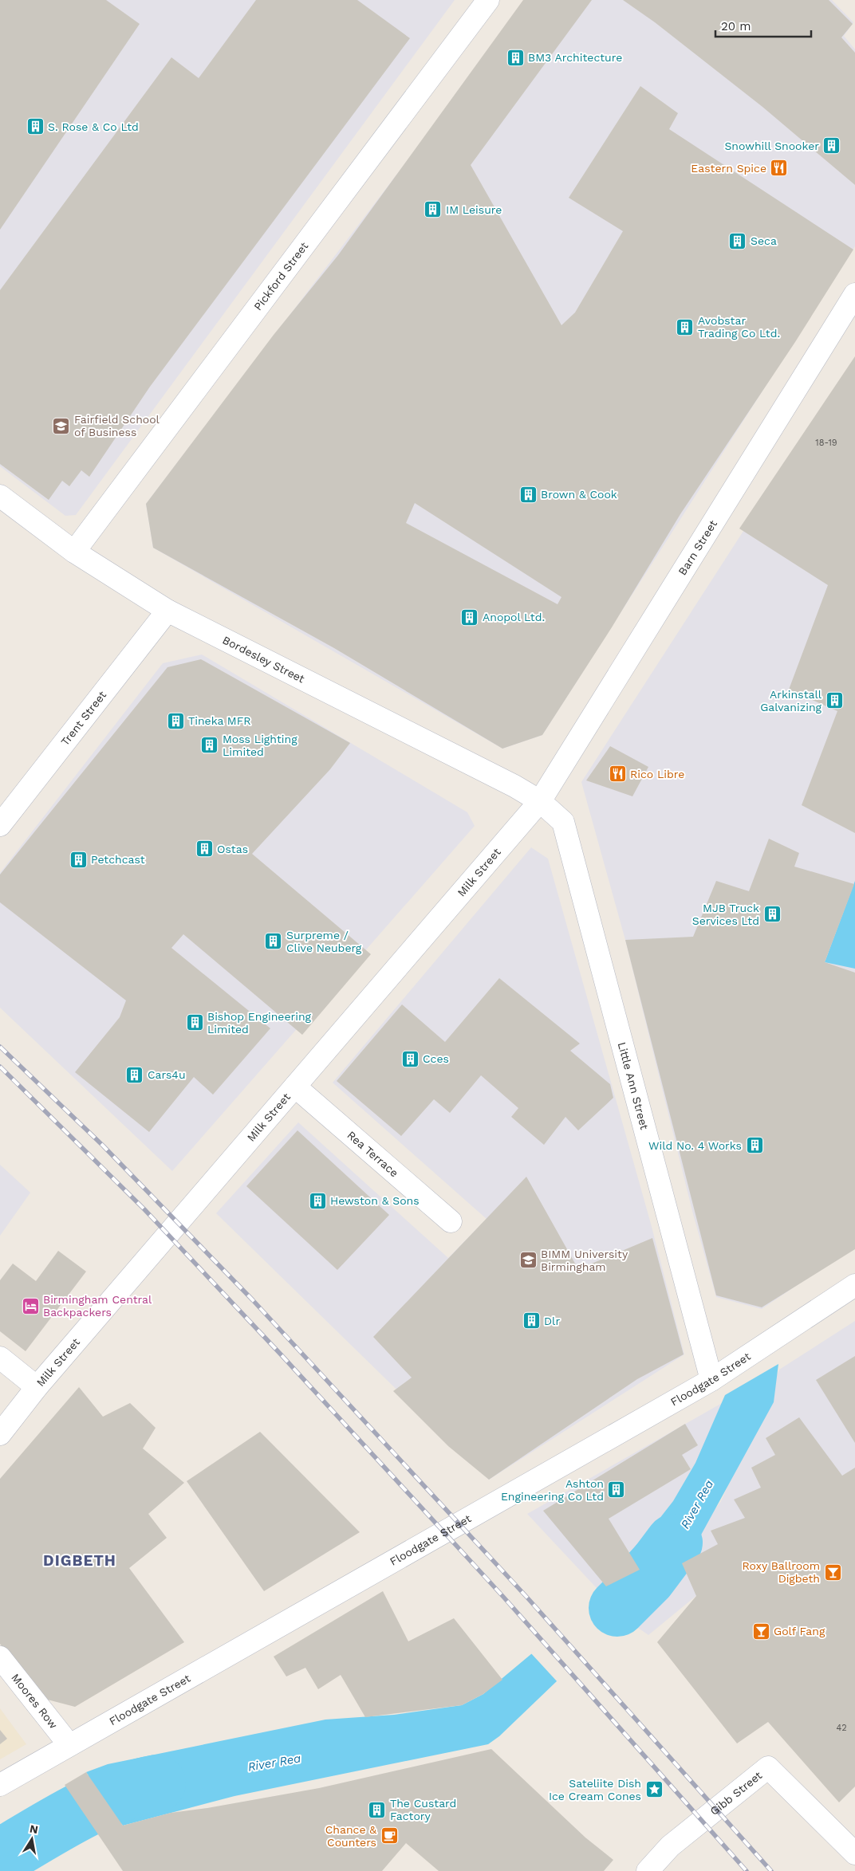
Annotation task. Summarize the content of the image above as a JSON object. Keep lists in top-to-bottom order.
{
  "streets": {
    "street": [
      "Pickford Street",
      "Barn Street",
      "Bordesley Street",
      "Trent Street",
      "Milk Street",
      "Little Ann Street",
      "Rea Terrace",
      "Floodgate Street",
      "Moores Row",
      "Gibb Street"
    ]
  },
  "crossings": [
    ["Pickford Street", "Bordesley Street"],
    ["Barn Street", "Bordesley Street"],
    ["Barn Street", "Milk Street"],
    ["Barn Street", "Little Ann Street"],
    ["Bordesley Street", "Trent Street"],
    ["Bordesley Street", "Milk Street"],
    ["Bordesley Street", "Little Ann Street"],
    ["Milk Street", "Little Ann Street"],
    ["Milk Street", "Rea Terrace"],
    ["Little Ann Street", "Floodgate Street"],
    ["Floodgate Street", "Moores Row"]
  ],
  "districts": ["DIGBETH"],
  "water": ["River Rea"],
  "places": {
    "building": [
      "BM3 Architecture",
      "S. Rose & Co Ltd",
      "Snowhill Snooker",
      "IM Leisure",
      "Seca",
      "Avobstar Trading Co Ltd.",
      "Brown & Cook",
      "Anopol Ltd.",
      "Arkinstall Galvanizing",
      "Tineka MFR",
      "Moss Lighting Limited",
      "Ostas",
      "Petchcast",
      "MJB Truck Services Ltd",
      "Surpreme / Clive Neuberg",
      "Bishop Engineering Limited",
      "Cces",
      "Cars4u",
      "Wild No. 4 Works",
      "Hewston & Sons",
      "Dlr",
      "Ashton Engineering Co Ltd",
      "The Custard Factory"
    ],
    "restaurant": ["Eastern Spice", "Rico Libre"],
    "school or university": ["Fairfield School of Business", "BIMM University Birmingham"],
    "hotel": ["Birmingham Central Backpackers"],
    "bar": ["Roxy Ballroom Digbeth", "Golf Fang"],
    "place": ["Sateliite Dish Ice Cream Cones"],
    "cafe": ["Chance & Counters"]
  },
  "house_numbers": ["18-19", "42"],
  "scale_bar": "20 m",
  "north": "top"
}
